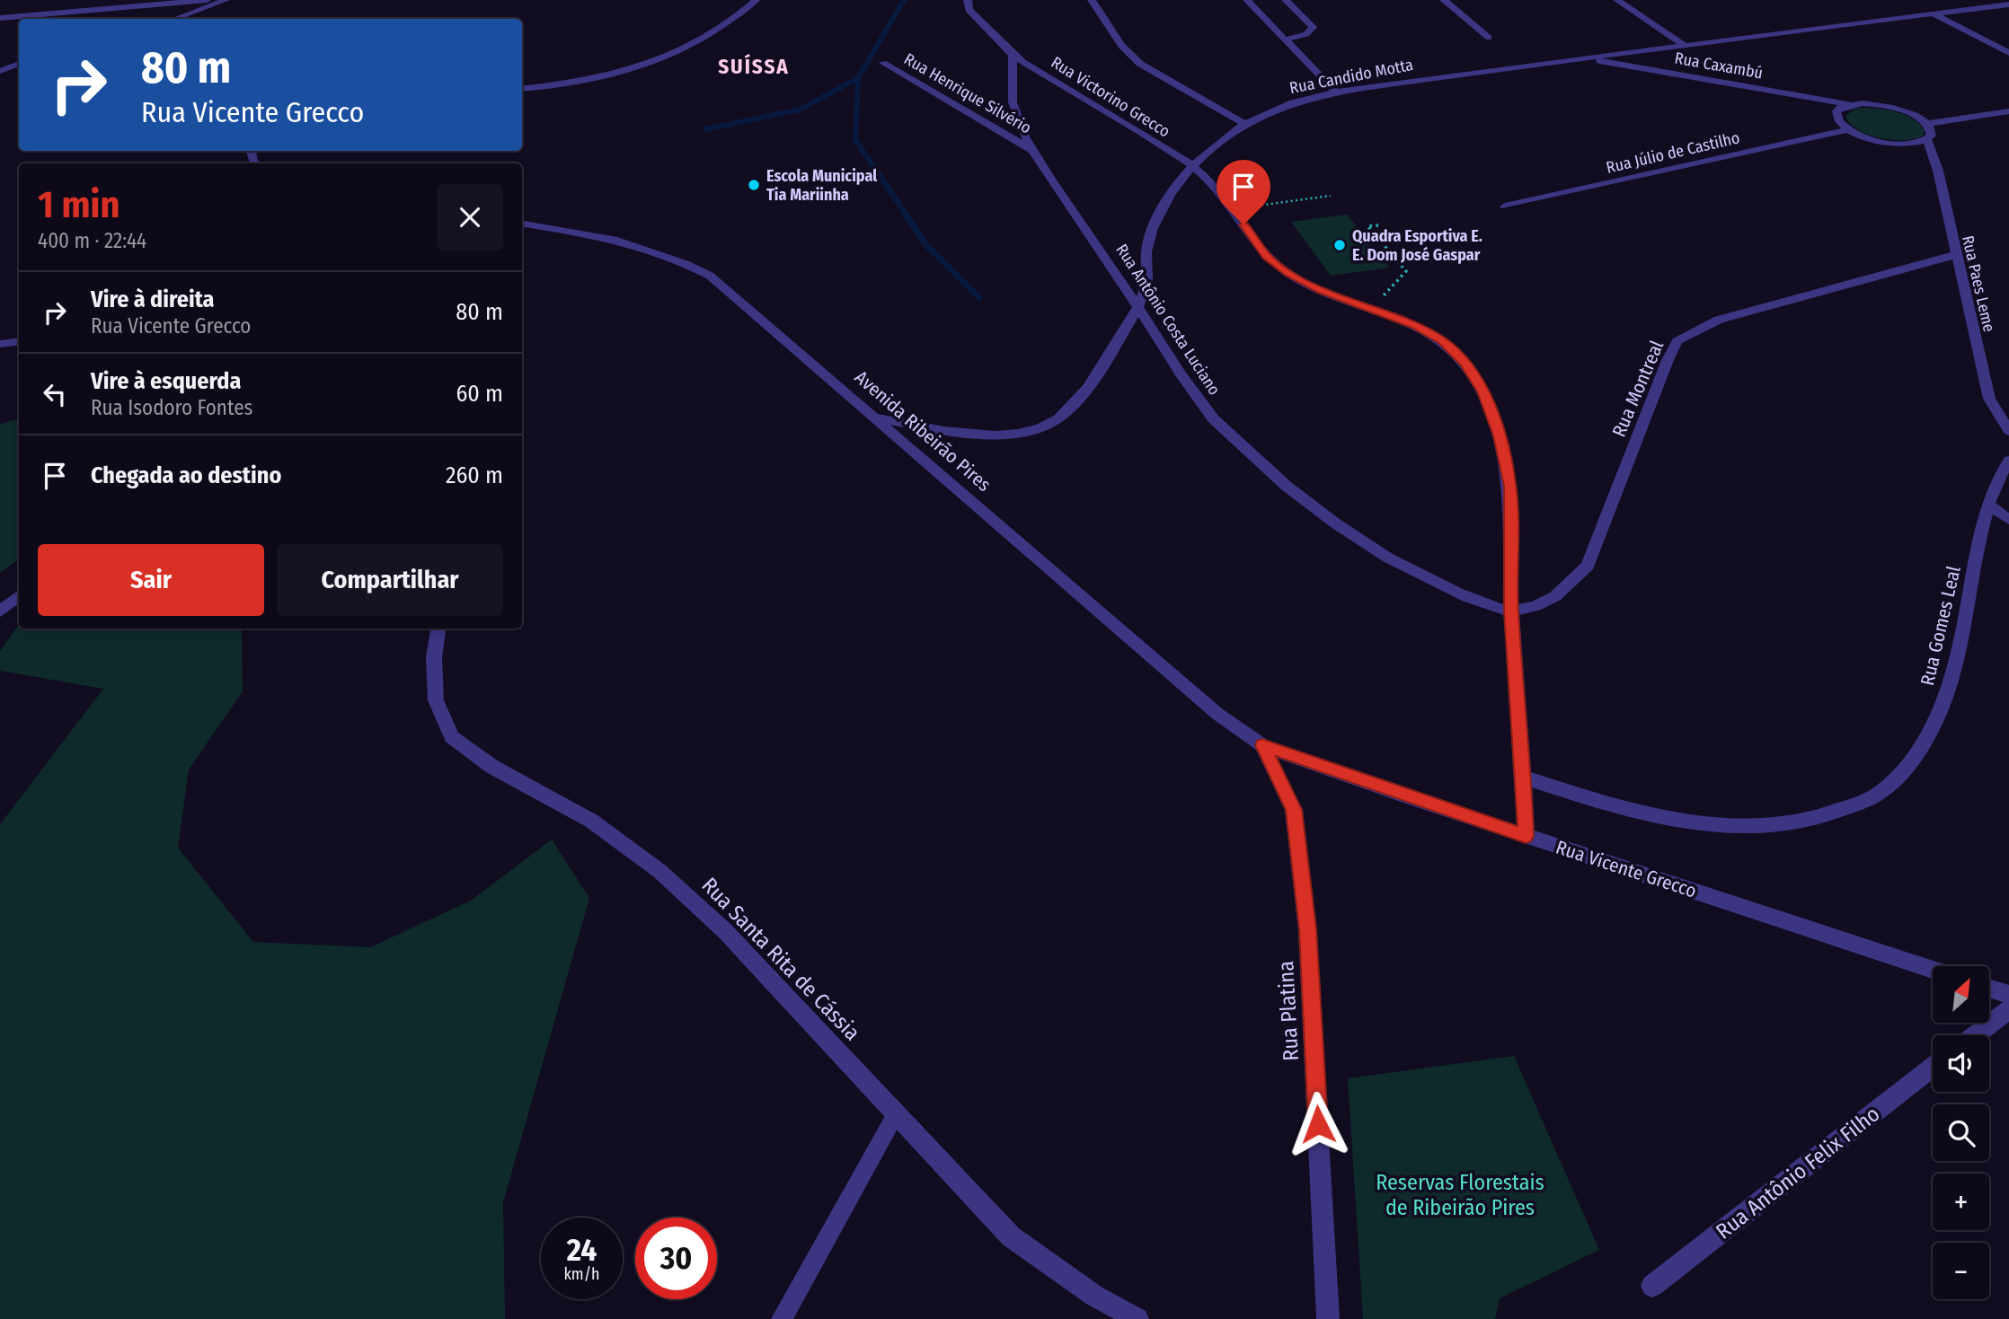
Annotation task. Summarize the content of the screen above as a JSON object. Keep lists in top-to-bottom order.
{
  "streets": {
    "street": [
      "Rua Caxambú",
      "Rua Candido Motta",
      "Rua Henrique Silvério",
      "Rua Victorino Grecco",
      "Rua Júlio de Castilho",
      "Rua Paes Leme",
      "Rua Antônio Costa Luciano",
      "Rua Montreal",
      "Avenida Ribeirão Pires",
      "Rua Gomes Leal",
      "Rua Vicente Grecco",
      "Rua Santa Rita de Cássia",
      "Rua Platina",
      "Rua Antônio Felix Filho"
    ]
  },
  "crossings": [
    ["Rua Caxambú", "Rua Candido Motta"],
    ["Rua Caxambú", "Rua Paes Leme"],
    ["Rua Candido Motta", "Rua Victorino Grecco"],
    ["Rua Candido Motta", "Rua Antônio Costa Luciano"],
    ["Rua Candido Motta", "Avenida Ribeirão Pires"],
    ["Rua Henrique Silvério", "Rua Antônio Costa Luciano"],
    ["Rua Victorino Grecco", "Rua Antônio Costa Luciano"],
    ["Rua Victorino Grecco", "Rua Montreal"],
    ["Rua Victorino Grecco", "Rua Gomes Leal"],
    ["Rua Victorino Grecco", "Rua Vicente Grecco"],
    ["Rua Paes Leme", "Rua Montreal"],
    ["Rua Antônio Costa Luciano", "Rua Montreal"],
    ["Avenida Ribeirão Pires", "Rua Vicente Grecco"],
    ["Avenida Ribeirão Pires", "Rua Platina"],
    ["Rua Vicente Grecco", "Rua Platina"]
  ],
  "districts": ["SUÍSSA"],
  "parks": ["Reservas Florestais de Ribeirão Pires"],
  "places": ["Escola Municipal Tia Mariinha", "Quadra Esportiva E. E. Dom José Gaspar"],
  "north": "top right",
  "page": {
    "turn": ["80 m", "Rua Vicente Grecco"],
    "heading": ["1 min", "400 m · 22:44"],
    "list": [
      {
        "name": "Vire à direita",
        "note": "Rua Vicente Grecco",
        "value": "80 m"
      },
      {
        "name": "Vire à esquerda",
        "note": "Rua Isodoro Fontes",
        "value": "60 m"
      },
      {
        "name": "Chegada ao destino",
        "value": "260 m"
      }
    ],
    "buttons": ["Sair", "Compartilhar"],
    "map_buttons": ["+", "−"],
    "speed": "24 km/h",
    "limit": "30"
  }
}
